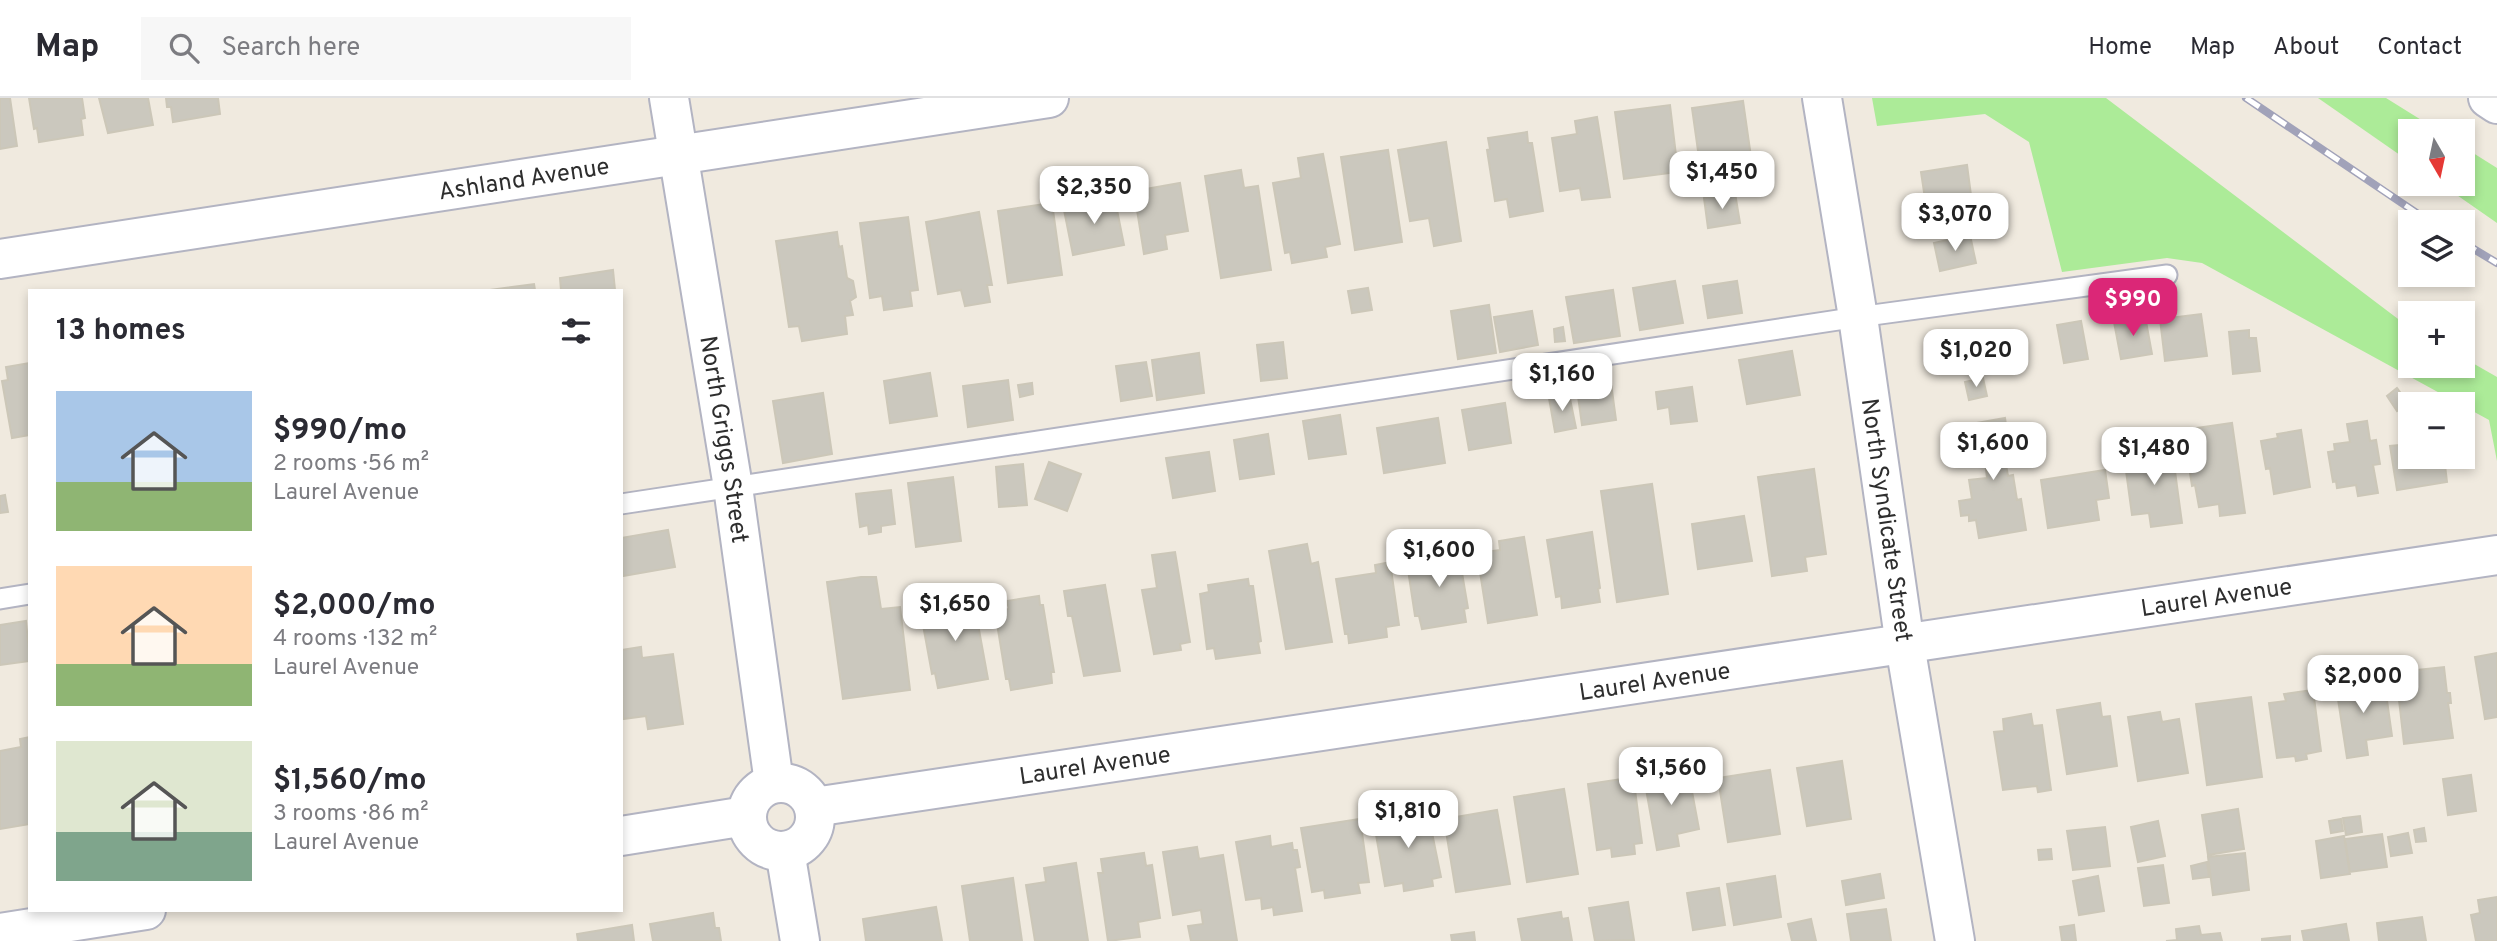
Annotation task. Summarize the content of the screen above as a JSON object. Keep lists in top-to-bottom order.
{
  "streets": {
    "street": [
      "Ashland Avenue",
      "North Griggs Street",
      "North Syndicate Street",
      "Laurel Avenue"
    ]
  },
  "crossings": [
    ["Ashland Avenue", "North Griggs Street"],
    ["North Griggs Street", "Laurel Avenue"],
    ["North Syndicate Street", "Laurel Avenue"]
  ],
  "north": "bottom",
  "page": {
    "header": "Map",
    "search": "Search here",
    "nav": [
      "Home",
      "Map",
      "About",
      "Contact"
    ],
    "map_buttons": ["+", "−"],
    "price": [
      "$1,450",
      "$2,350",
      "$3,070",
      "$990",
      "$1,020",
      "$1,160",
      "$1,600",
      "$1,480",
      "$1,600",
      "$1,650",
      "$2,000",
      "$1,560",
      "$1,810"
    ],
    "heading": "13 homes",
    "list": [
      {
        "name": "$990/mo",
        "note": "2 rooms · 56 m² · Laurel Avenue"
      },
      {
        "name": "$2,000/mo",
        "note": "4 rooms · 132 m² · Laurel Avenue"
      },
      {
        "name": "$1,560/mo",
        "note": "3 rooms · 86 m² · Laurel Avenue"
      }
    ]
  }
}
